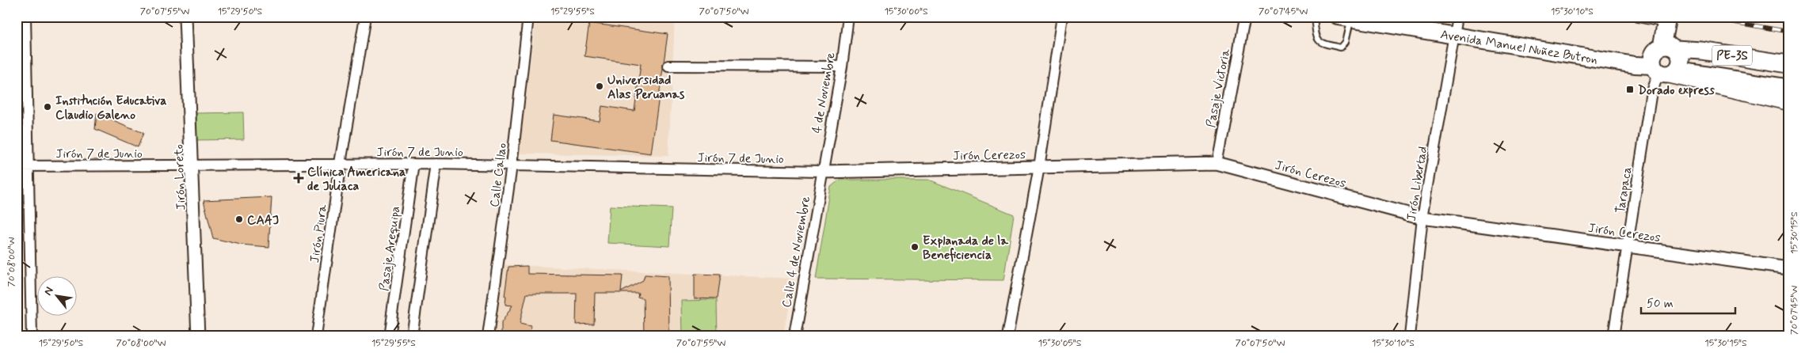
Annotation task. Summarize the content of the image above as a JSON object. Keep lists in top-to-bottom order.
{
  "streets": {
    "highway": ["PE-3S"],
    "main road": ["Avenida Manuel Nuñez Butron"],
    "street": [
      "Pasaje Victoria",
      "4 de Noviembre",
      "Jirón 7 de Junio",
      "Jirón Cerezos",
      "Calle Callao",
      "Jirón Loreto",
      "Jirón Libertad",
      "Tarapaca",
      "Jirón Piura",
      "Pasaje Arequipa",
      "Calle 4 de Noviembre"
    ]
  },
  "crossings": [
    ["Avenida Manuel Nuñez Butron", "PE-3S"],
    ["Avenida Manuel Nuñez Butron", "Jirón Libertad"],
    ["Avenida Manuel Nuñez Butron", "Tarapaca"],
    ["PE-3S", "Tarapaca"],
    ["Pasaje Victoria", "Jirón Cerezos"],
    ["4 de Noviembre", "Jirón 7 de Junio"],
    ["4 de Noviembre", "Jirón Cerezos"],
    ["4 de Noviembre", "Calle 4 de Noviembre"],
    ["Jirón 7 de Junio", "Jirón Cerezos"],
    ["Jirón 7 de Junio", "Calle Callao"],
    ["Jirón 7 de Junio", "Jirón Loreto"],
    ["Jirón 7 de Junio", "Jirón Piura"],
    ["Jirón 7 de Junio", "Pasaje Arequipa"],
    ["Jirón 7 de Junio", "Calle 4 de Noviembre"],
    ["Jirón Cerezos", "Jirón Libertad"],
    ["Jirón Cerezos", "Tarapaca"],
    ["Jirón Cerezos", "Calle 4 de Noviembre"]
  ],
  "places": {
    "other": [
      "Universidad Alas Peruanas",
      "Institución Educativa Claudio Galeno",
      "CAAJ",
      "Explanada de la Beneficiencia"
    ],
    "transit": ["Dorado express"],
    "health": ["Clínica Americana de Juliaca"]
  },
  "scale_bar": "50 m",
  "north": "top left",
  "coordinates": [
    "70°07'55\"W",
    "15°29'50\"S",
    "15°29'55\"S",
    "70°07'50\"W",
    "15°30'00\"S",
    "70°07'45\"W",
    "15°30'10\"S",
    "15°30'15\"S",
    "70°08'00\"W",
    "15°30'05\"S"
  ]
}
